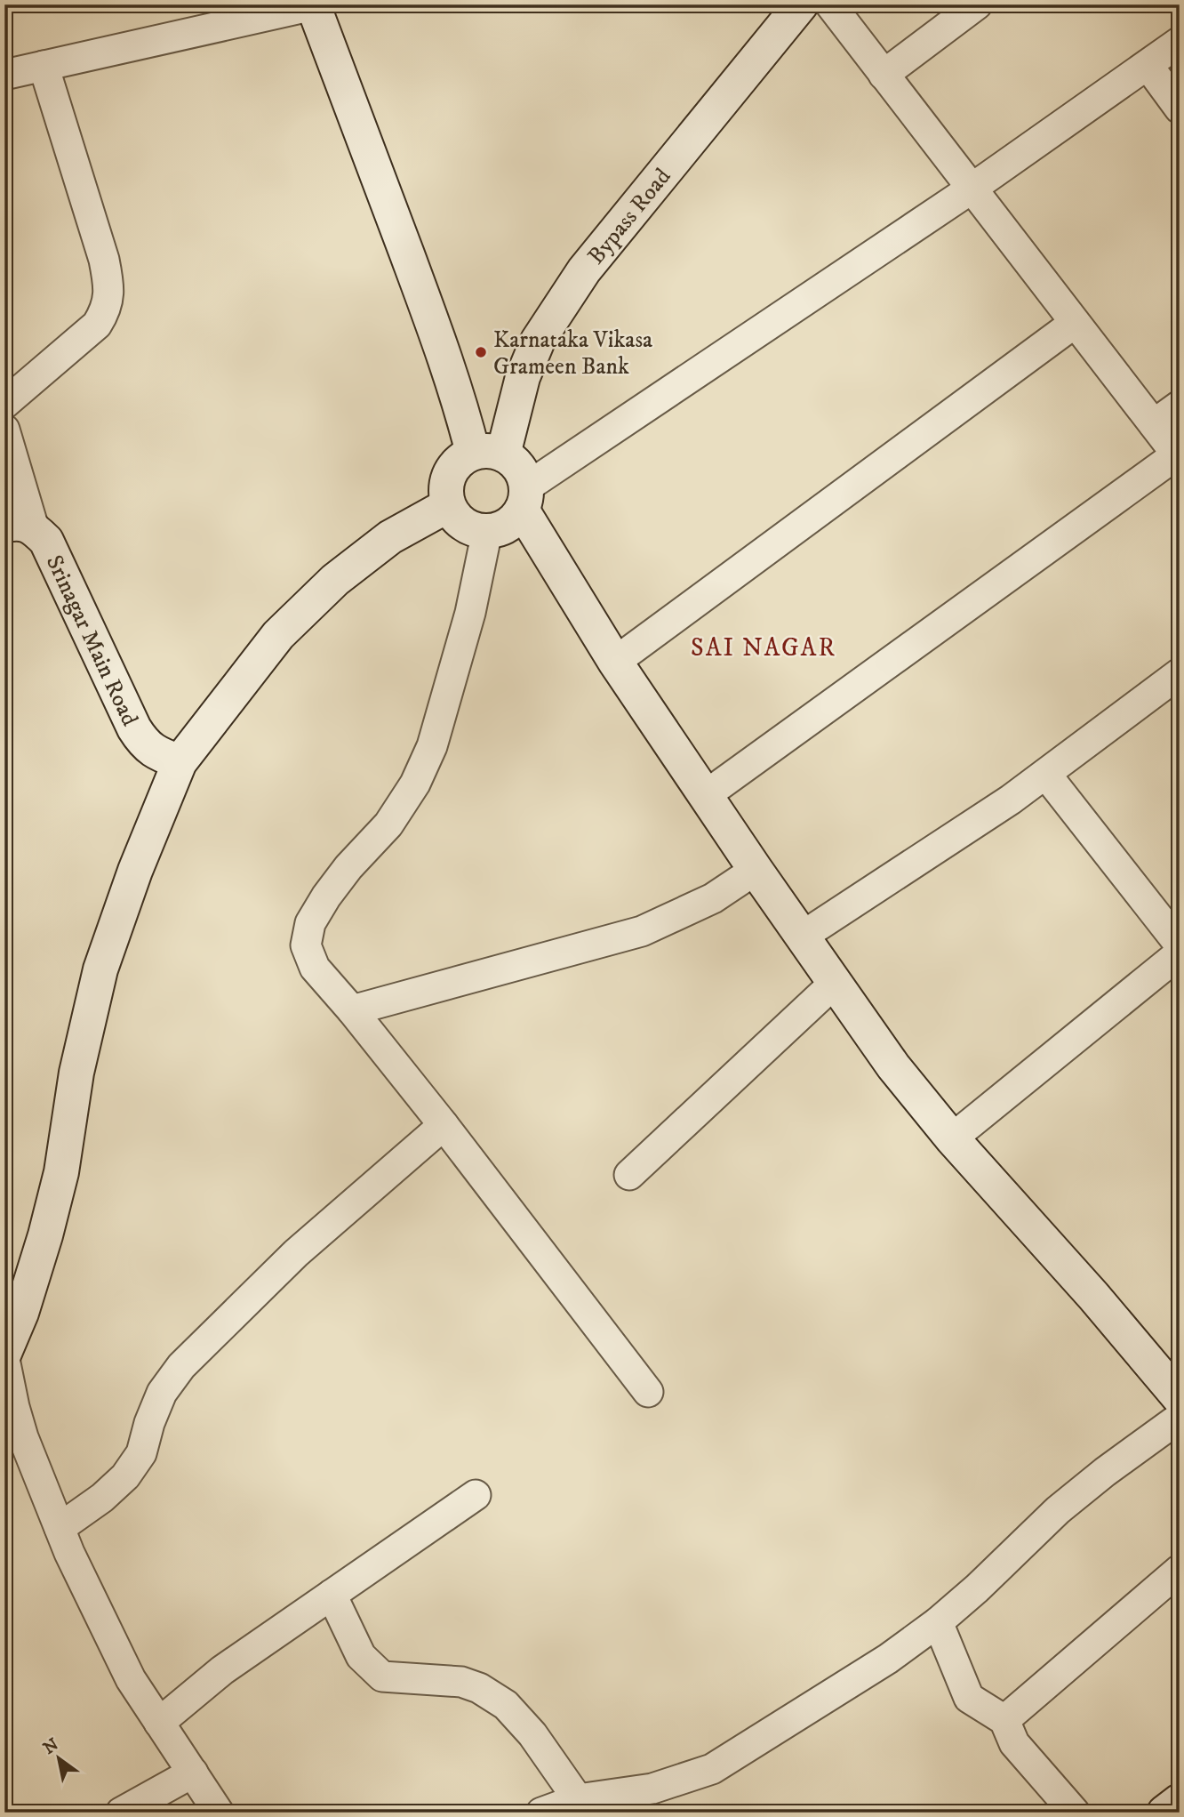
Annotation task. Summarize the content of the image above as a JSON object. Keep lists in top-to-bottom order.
{
  "streets": {
    "street": ["Bypass Road", "Srinagar Main Road"]
  },
  "districts": ["SAI NAGAR"],
  "places": ["Karnataka Vikasa Grameen Bank"],
  "north": "top left"
}
